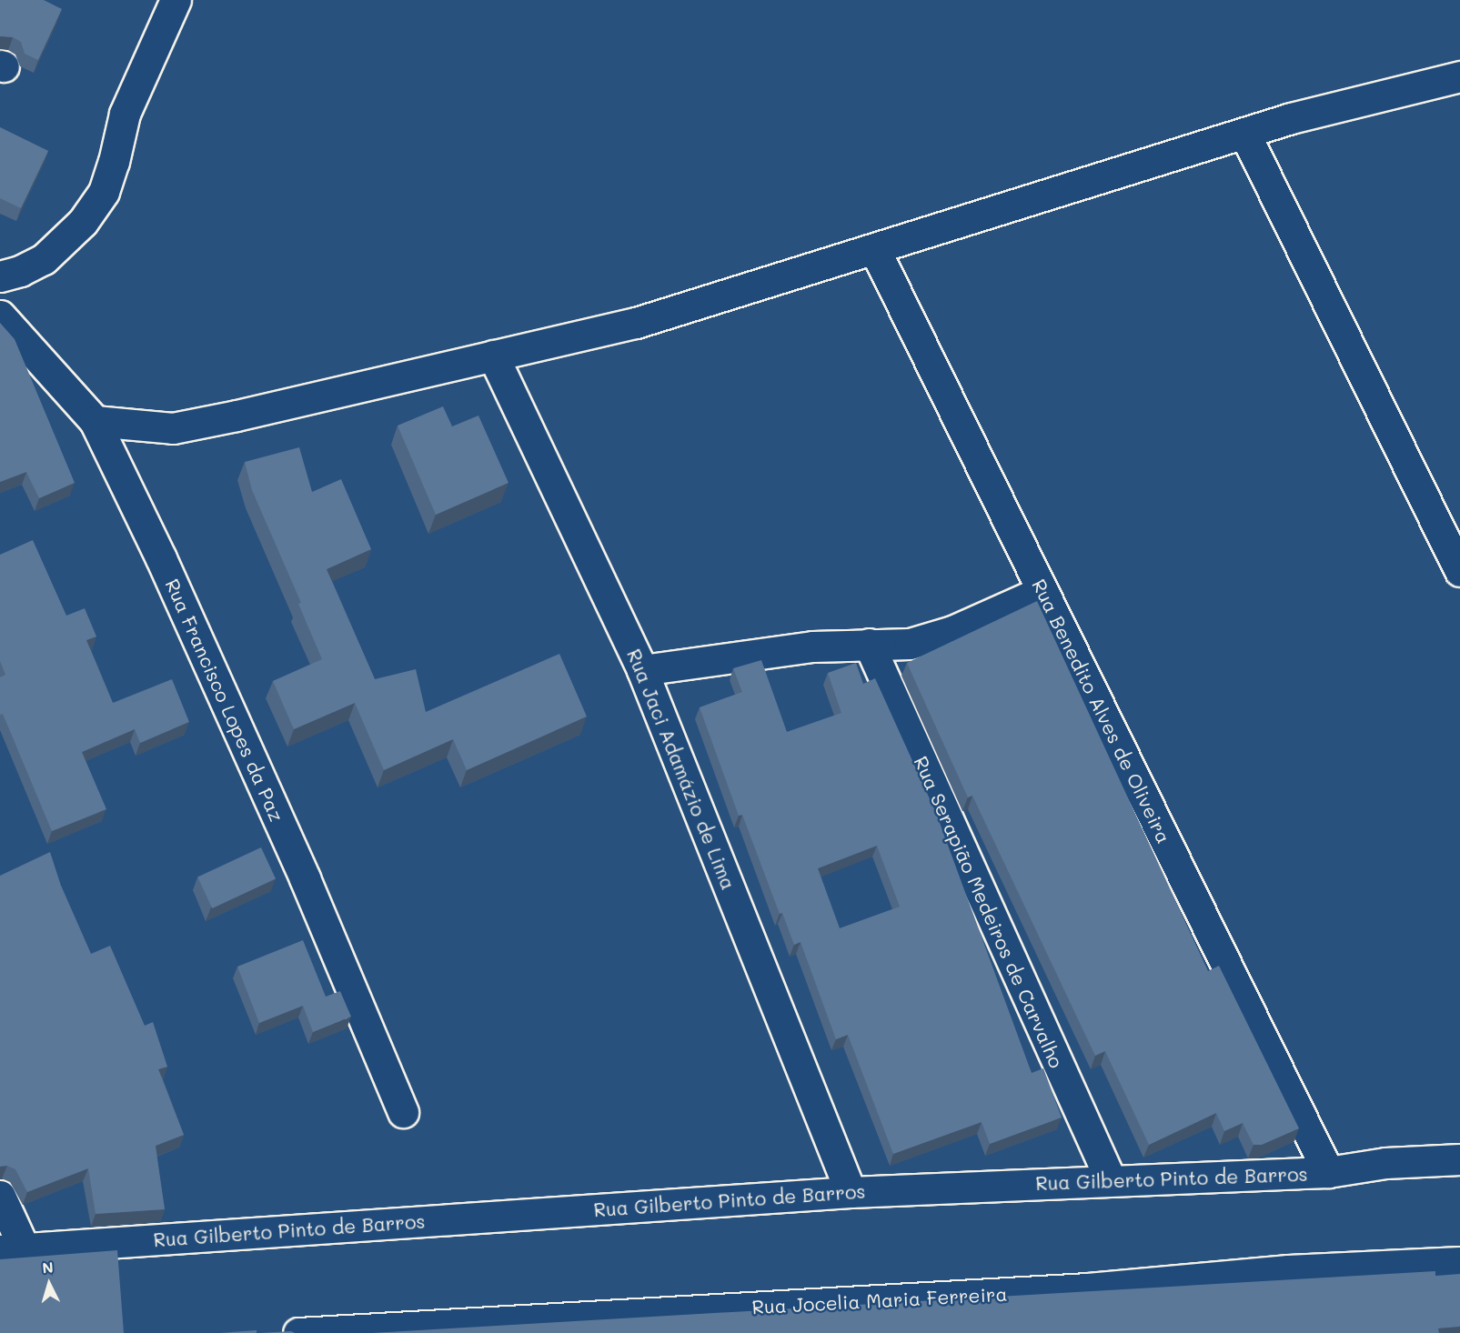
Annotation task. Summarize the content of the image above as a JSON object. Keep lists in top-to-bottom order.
{
  "streets": {
    "street": [
      "Rua Francisco Lopes da Paz",
      "Rua Benedito Alves de Oliveira",
      "Rua Jaci Adamázio de Lima",
      "Rua Serapião Medeiros de Carvalho",
      "Rua Gilberto Pinto de Barros",
      "Rua Jocelia Maria Ferreira"
    ]
  },
  "crossings": [
    ["Rua Benedito Alves de Oliveira", "Rua Gilberto Pinto de Barros"],
    ["Rua Jaci Adamázio de Lima", "Rua Gilberto Pinto de Barros"],
    ["Rua Serapião Medeiros de Carvalho", "Rua Gilberto Pinto de Barros"]
  ],
  "north": "top"
}
